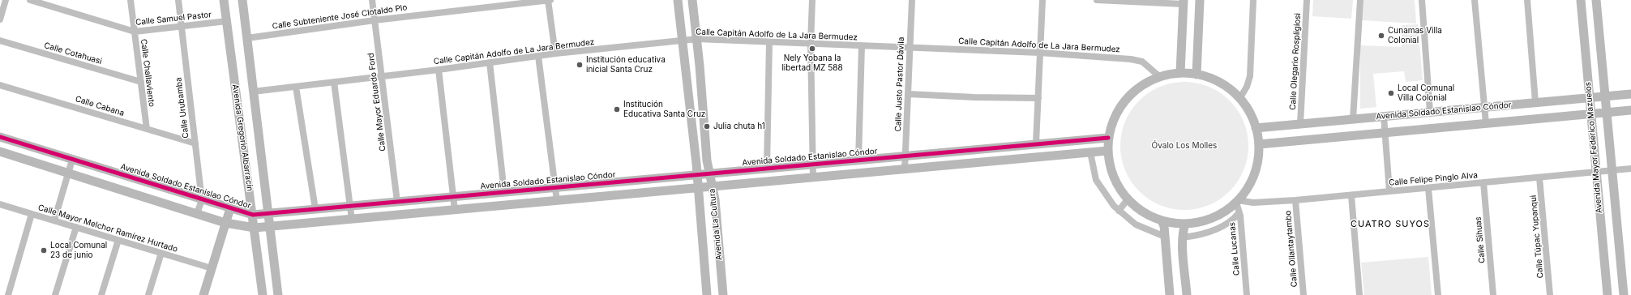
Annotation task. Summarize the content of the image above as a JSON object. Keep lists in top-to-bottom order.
{
  "streets": {
    "street": [
      "Calle Subteniente José Clotaldo Plo",
      "Calle Samuel Pastor",
      "Calle Capitán Adolfo de La Jara Bermudez",
      "Calle Cotahuasi",
      "Calle Olegario Rospligiosi",
      "Calle Challaviento",
      "Calle Justo Pastor Dávila",
      "Calle Mayor Eduardo Ford",
      "Calle Cabana",
      "Calle Urubamba",
      "Avenida Soldado Estanislao Cóndor",
      "Avenida Gregorio Albarracín",
      "Avenida Mayor Federico Mazuelos",
      "Calle Felipe Pinglo Alva",
      "Avenida La Cultura",
      "Calle Mayor Melchor Ramírez Hurtado",
      "Calle Túpac Yupanqui",
      "Calle Sihuas",
      "Calle Lucanas",
      "Calle Ollantaytambo"
    ]
  },
  "crossings": [
    ["Calle Subteniente José Clotaldo Plo", "Calle Mayor Eduardo Ford"],
    ["Calle Subteniente José Clotaldo Plo", "Avenida Gregorio Albarracín"],
    ["Calle Samuel Pastor", "Calle Challaviento"],
    ["Calle Samuel Pastor", "Calle Urubamba"],
    ["Calle Samuel Pastor", "Avenida Gregorio Albarracín"],
    ["Calle Capitán Adolfo de La Jara Bermudez", "Calle Justo Pastor Dávila"],
    ["Calle Capitán Adolfo de La Jara Bermudez", "Calle Mayor Eduardo Ford"],
    ["Calle Capitán Adolfo de La Jara Bermudez", "Avenida Gregorio Albarracín"],
    ["Calle Capitán Adolfo de La Jara Bermudez", "Avenida La Cultura"],
    ["Calle Cotahuasi", "Calle Challaviento"],
    ["Calle Olegario Rospligiosi", "Avenida Soldado Estanislao Cóndor"],
    ["Calle Challaviento", "Calle Cabana"],
    ["Calle Justo Pastor Dávila", "Avenida Soldado Estanislao Cóndor"],
    ["Calle Mayor Eduardo Ford", "Avenida Soldado Estanislao Cóndor"],
    ["Calle Cabana", "Calle Urubamba"],
    ["Calle Urubamba", "Avenida Soldado Estanislao Cóndor"],
    ["Avenida Soldado Estanislao Cóndor", "Avenida Gregorio Albarracín"],
    ["Avenida Soldado Estanislao Cóndor", "Avenida Mayor Federico Mazuelos"],
    ["Avenida Soldado Estanislao Cóndor", "Avenida La Cultura"],
    ["Avenida Mayor Federico Mazuelos", "Calle Felipe Pinglo Alva"],
    ["Calle Felipe Pinglo Alva", "Calle Túpac Yupanqui"],
    ["Calle Felipe Pinglo Alva", "Calle Sihuas"],
    ["Calle Felipe Pinglo Alva", "Calle Lucanas"],
    ["Calle Felipe Pinglo Alva", "Calle Ollantaytambo"]
  ],
  "districts": ["CUATRO SUYOS"],
  "parks": ["Óvalo Los Molles"],
  "places": [
    "Cunamas Villa Colonial",
    "Nely Yobana la libertad MZ 588",
    "Institución educativa inicial Santa Cruz",
    "Local Comunal Villa Colonial",
    "Institución Educativa Santa Cruz",
    "Julia chuta h1",
    "Local Comunal 23 de junio"
  ]
}
